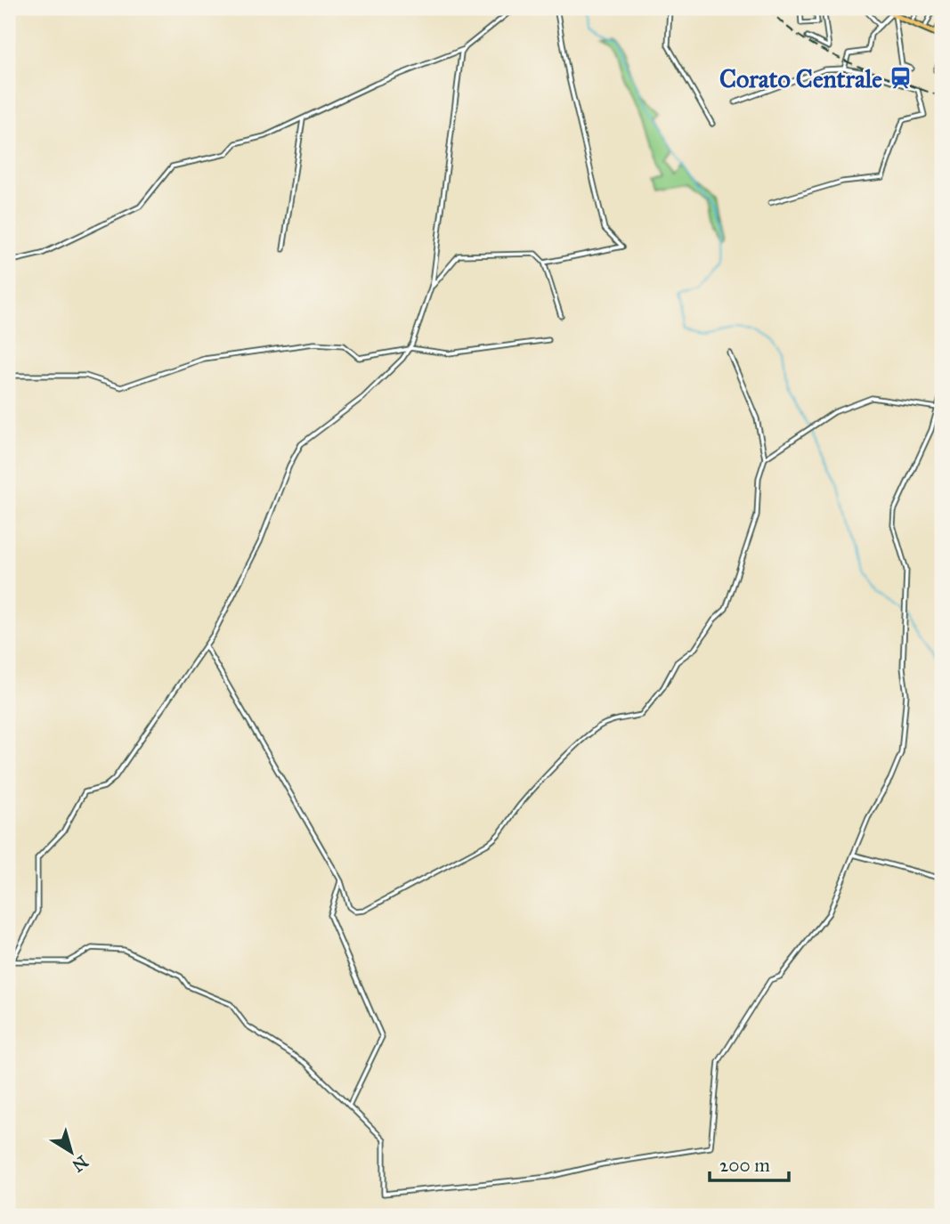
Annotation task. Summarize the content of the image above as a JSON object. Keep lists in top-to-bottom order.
{
  "places": {
    "station": ["Corato Centrale"]
  },
  "scale_bar": "200 m",
  "north": "bottom right"
}
